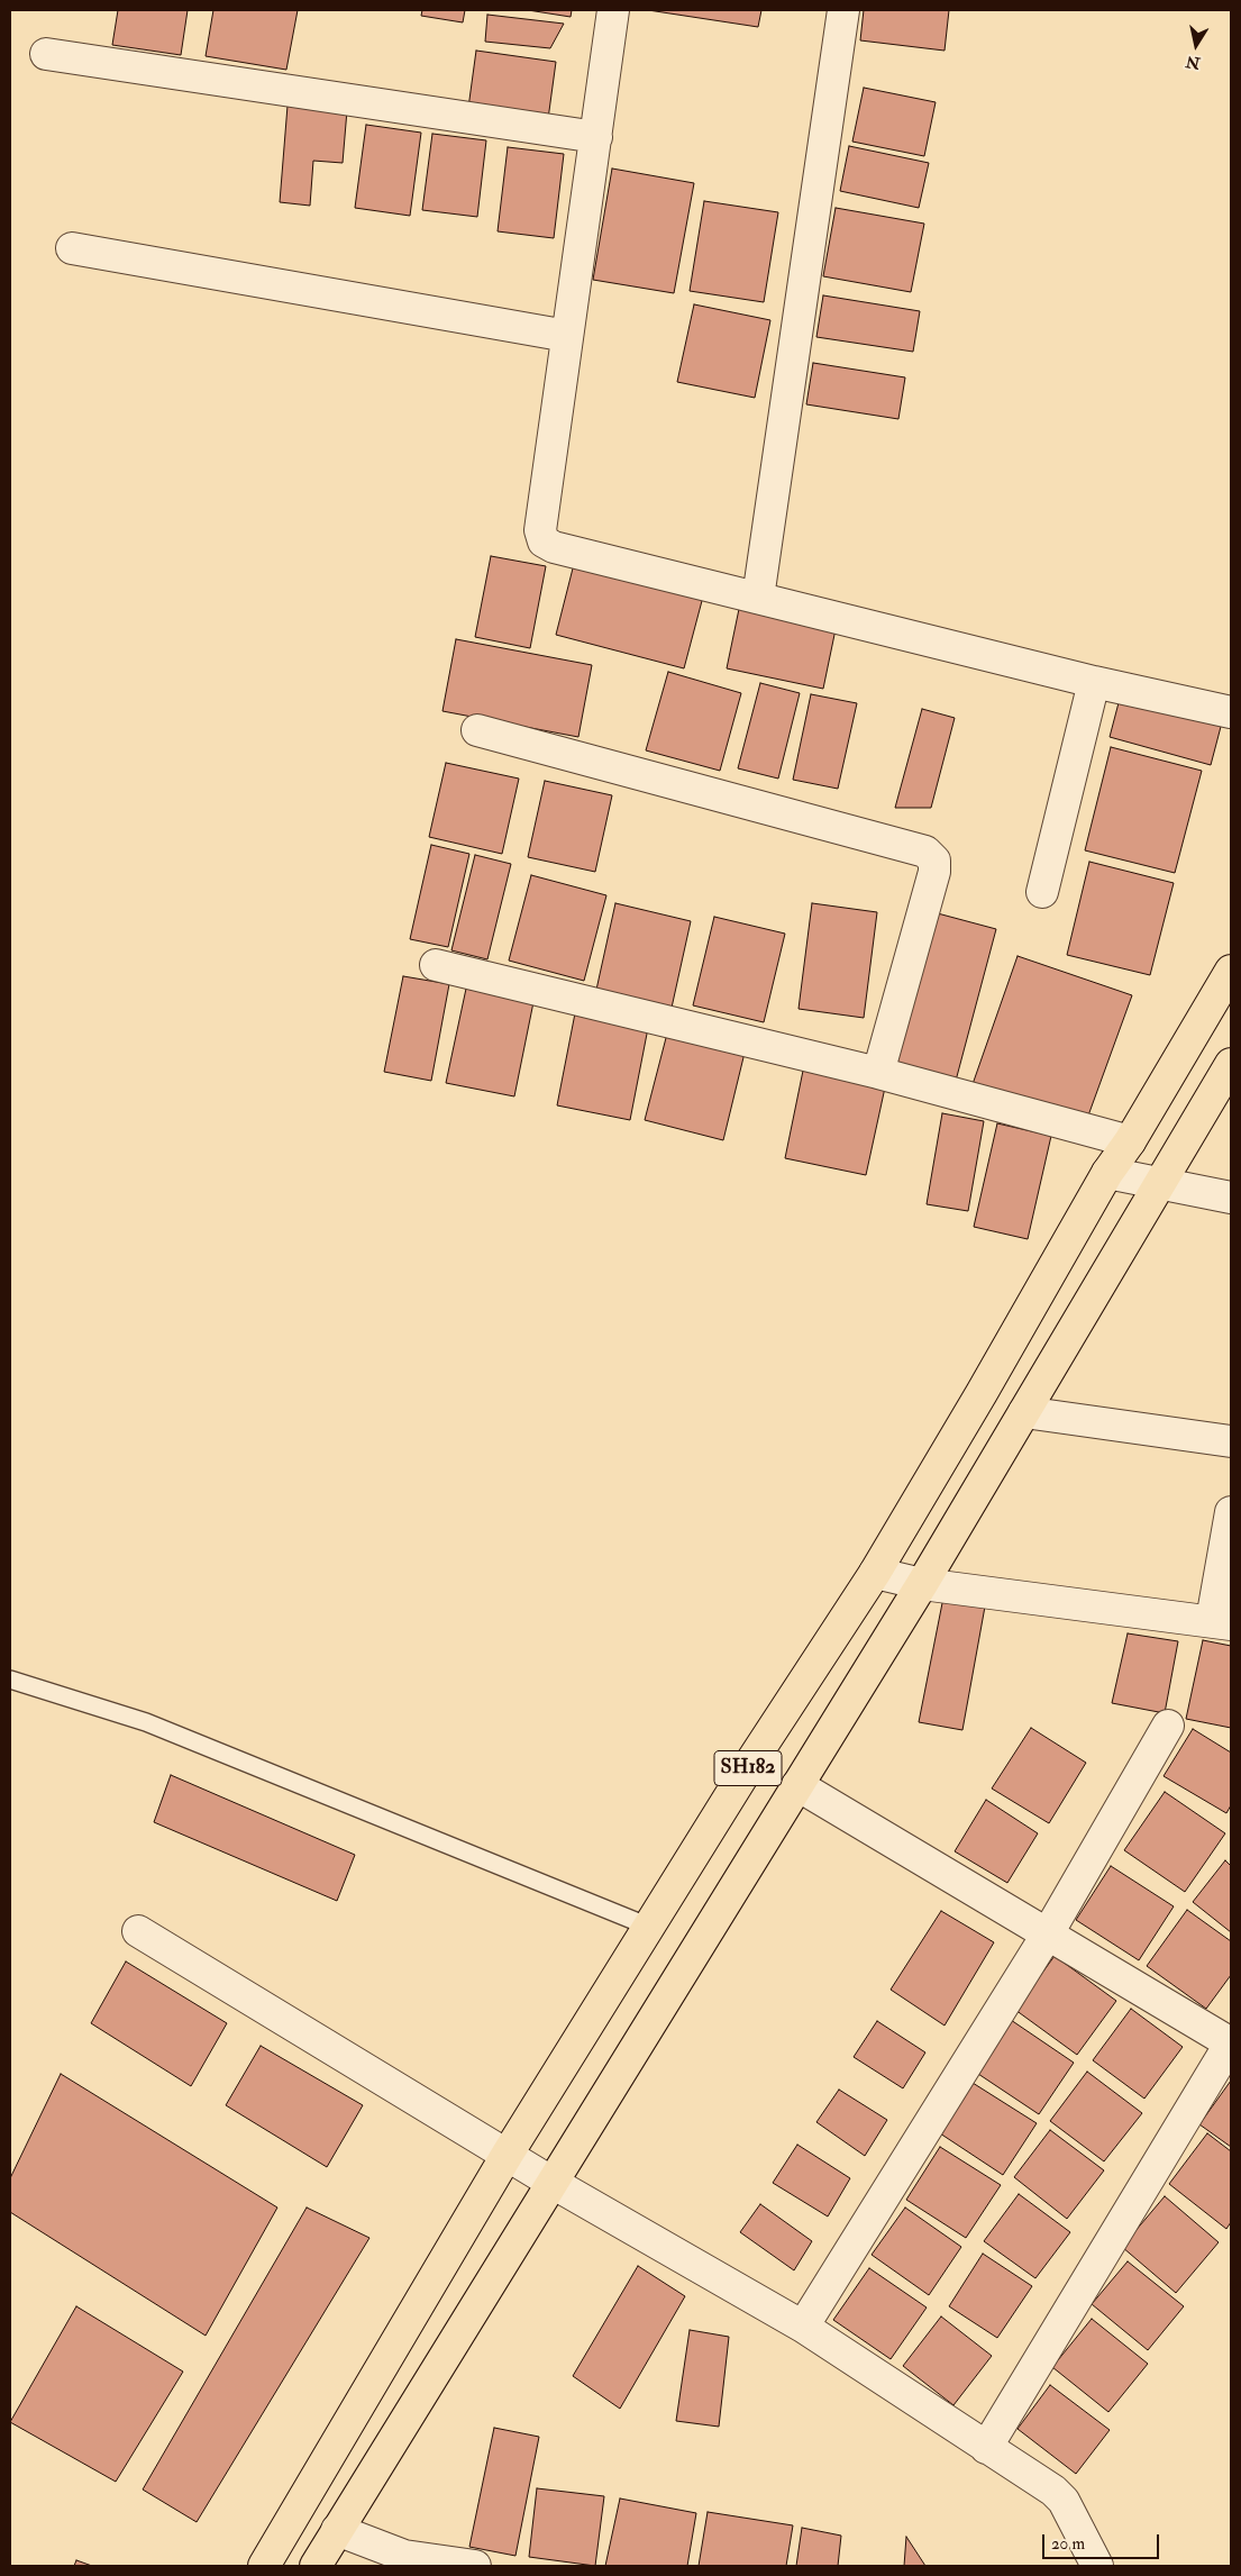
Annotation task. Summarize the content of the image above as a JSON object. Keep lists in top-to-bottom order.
{
  "streets": {
    "main road": ["SH182"]
  },
  "scale_bar": "20 m",
  "north": "bottom"
}
